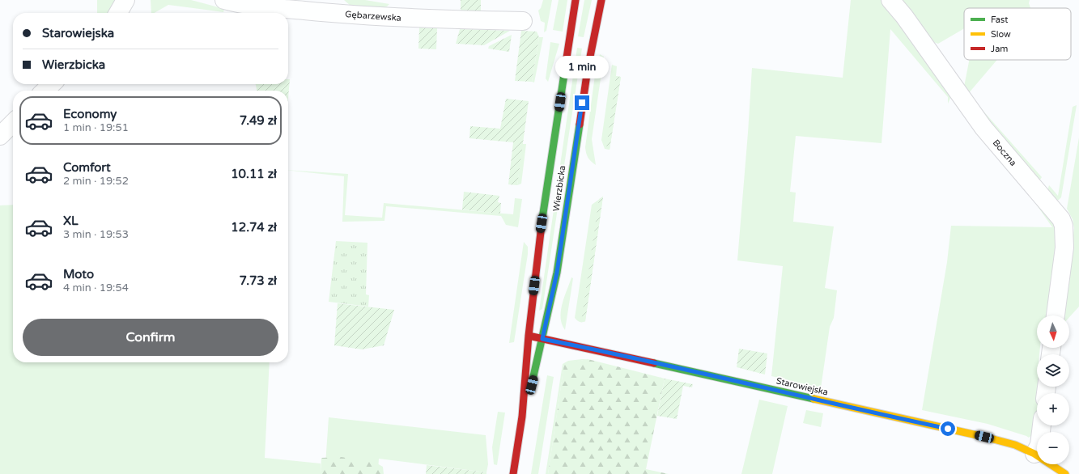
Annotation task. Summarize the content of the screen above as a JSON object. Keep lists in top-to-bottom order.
{
  "streets": {
    "street": [
      "Gębarzewska",
      "Boczna",
      "Wierzbicka",
      "Starowiejska"
    ]
  },
  "crossings": [
    ["Wierzbicka", "Starowiejska"]
  ],
  "legend": ["Fast", "Slow", "Jam"],
  "north": "bottom",
  "page": {
    "banner": ["Starowiejska", "Wierzbicka"],
    "bubble": "1 min",
    "list": [
      {
        "name": "Economy",
        "note": "1 min · 19:51",
        "value": "7.49 zł"
      },
      {
        "name": "Comfort",
        "note": "2 min · 19:52",
        "value": "10.11 zł"
      },
      {
        "name": "XL",
        "note": "3 min · 19:53",
        "value": "12.74 zł"
      },
      {
        "name": "Moto",
        "note": "4 min · 19:54",
        "value": "7.73 zł"
      }
    ],
    "buttons": "Confirm",
    "map_buttons": ["+", "−"]
  }
}
